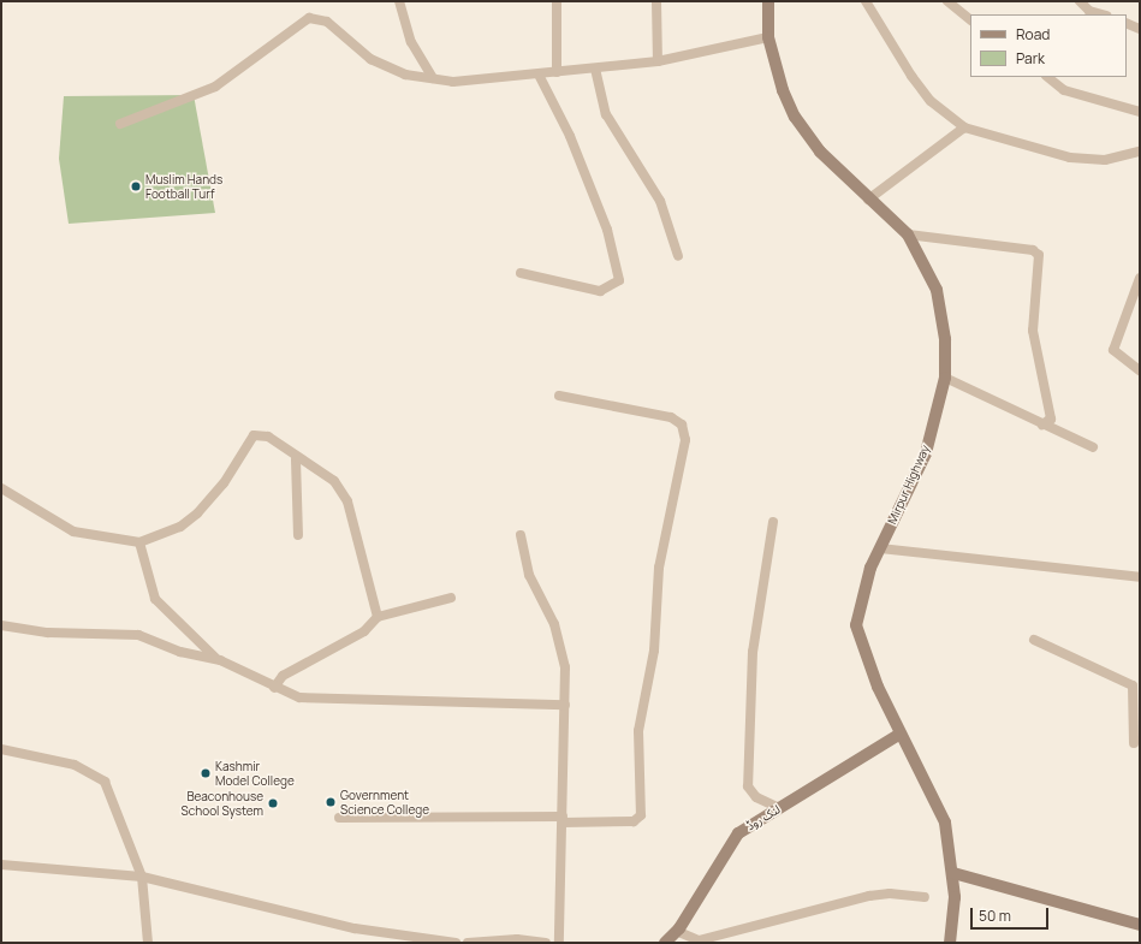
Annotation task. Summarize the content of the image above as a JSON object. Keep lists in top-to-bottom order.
{
  "streets": {
    "main road": ["Mirpur Highway", "لنک روڈ"]
  },
  "crossings": [
    ["Mirpur Highway", "لنک روڈ"]
  ],
  "places": [
    "Muslim Hands Football Turf",
    "Kashmir Model College",
    "Government Science College",
    "Beaconhouse School System"
  ],
  "legend": ["Road", "Park"],
  "scale_bar": "50 m"
}
